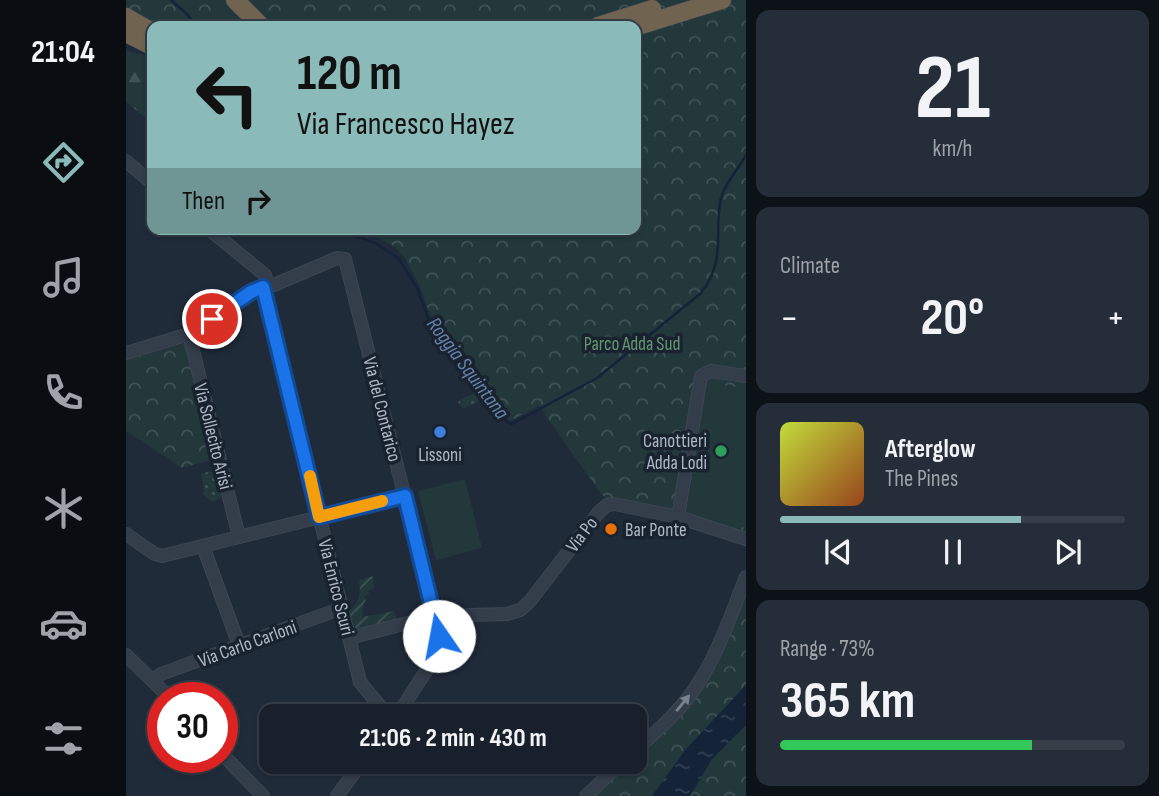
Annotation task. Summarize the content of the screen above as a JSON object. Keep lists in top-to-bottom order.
{
  "streets": {
    "street": [
      "Via del Contarico",
      "Via Sollecito Arisi",
      "Via Po",
      "Via Enrico Scuri",
      "Via Carlo Carloni"
    ]
  },
  "crossings": [
    ["Via del Contarico", "Via Po"],
    ["Via del Contarico", "Via Enrico Scuri"],
    ["Via Enrico Scuri", "Via Carlo Carloni"]
  ],
  "water": ["Roggia Squintana"],
  "parks": ["Parco Adda Sud"],
  "places": ["Lissoni", "Canottieri Adda Lodi", "Bar Ponte"],
  "page": {
    "tabs": "21:04",
    "tile": [
      ["21", "km/h"],
      "Climate",
      ["Range · 73%", "365 km"]
    ],
    "turn": ["120 m", "Via Francesco Hayez"],
    "then": "Then",
    "heat": ["−", "20°", "+"],
    "song": ["Afterglow", "The Pines"],
    "limit": "30",
    "trip": "21:06 · 2 min · 430 m"
  }
}
